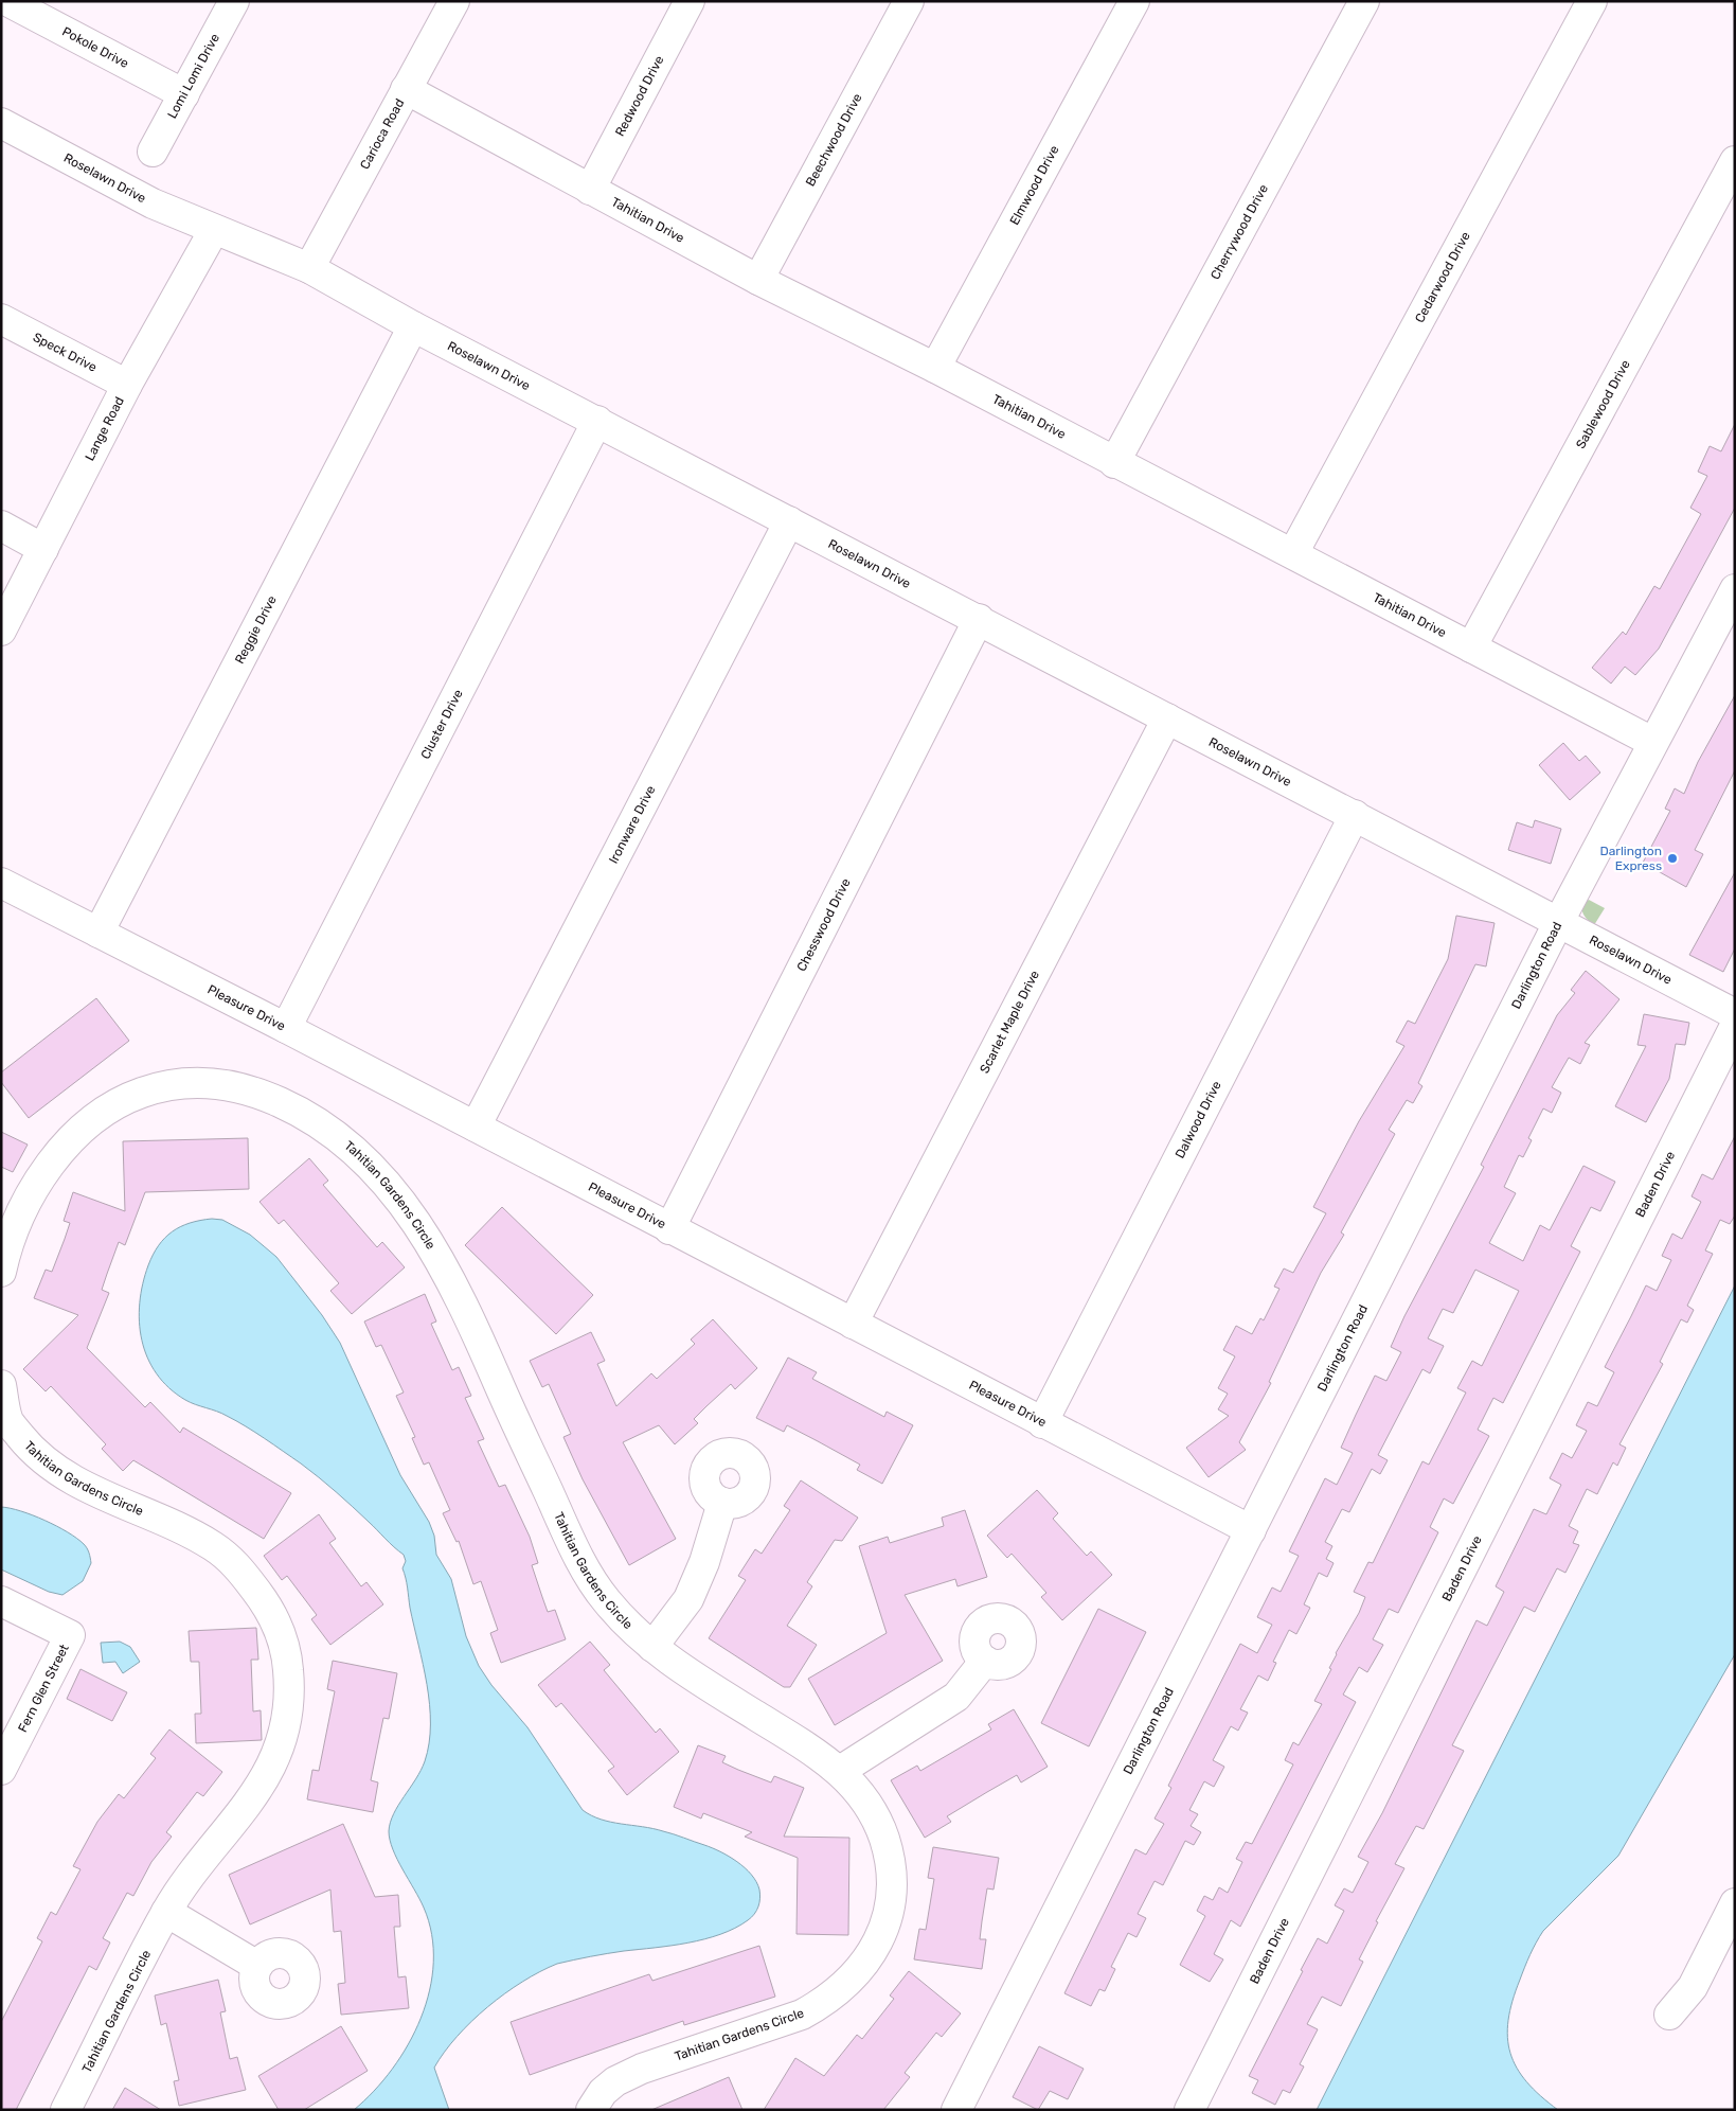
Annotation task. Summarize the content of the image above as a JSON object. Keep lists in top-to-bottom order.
{
  "streets": {
    "street": [
      "Pokole Drive",
      "Lomi Lomi Drive",
      "Redwood Drive",
      "Carioca Road",
      "Beechwood Drive",
      "Roselawn Drive",
      "Elmwood Drive",
      "Tahitian Drive",
      "Cherrywood Drive",
      "Cedarwood Drive",
      "Speck Drive",
      "Sablewood Drive",
      "Lange Road",
      "Reggie Drive",
      "Cluster Drive",
      "Ironware Drive",
      "Chesswood Drive",
      "Darlington Road",
      "Pleasure Drive",
      "Scarlet Maple Drive",
      "Dalwood Drive",
      "Baden Drive",
      "Tahitian Gardens Circle",
      "Fern Glen Street"
    ]
  },
  "crossings": [
    ["Pokole Drive", "Lomi Lomi Drive"],
    ["Redwood Drive", "Tahitian Drive"],
    ["Carioca Road", "Roselawn Drive"],
    ["Carioca Road", "Tahitian Drive"],
    ["Beechwood Drive", "Tahitian Drive"],
    ["Roselawn Drive", "Lange Road"],
    ["Roselawn Drive", "Reggie Drive"],
    ["Roselawn Drive", "Cluster Drive"],
    ["Roselawn Drive", "Ironware Drive"],
    ["Roselawn Drive", "Chesswood Drive"],
    ["Roselawn Drive", "Darlington Road"],
    ["Roselawn Drive", "Scarlet Maple Drive"],
    ["Roselawn Drive", "Dalwood Drive"],
    ["Elmwood Drive", "Tahitian Drive"],
    ["Tahitian Drive", "Cherrywood Drive"],
    ["Tahitian Drive", "Cedarwood Drive"],
    ["Tahitian Drive", "Sablewood Drive"],
    ["Tahitian Drive", "Darlington Road"],
    ["Speck Drive", "Lange Road"],
    ["Reggie Drive", "Pleasure Drive"],
    ["Cluster Drive", "Pleasure Drive"],
    ["Ironware Drive", "Pleasure Drive"],
    ["Chesswood Drive", "Pleasure Drive"],
    ["Darlington Road", "Pleasure Drive"],
    ["Pleasure Drive", "Scarlet Maple Drive"],
    ["Pleasure Drive", "Dalwood Drive"]
  ],
  "places": ["Darlington Express"]
}
